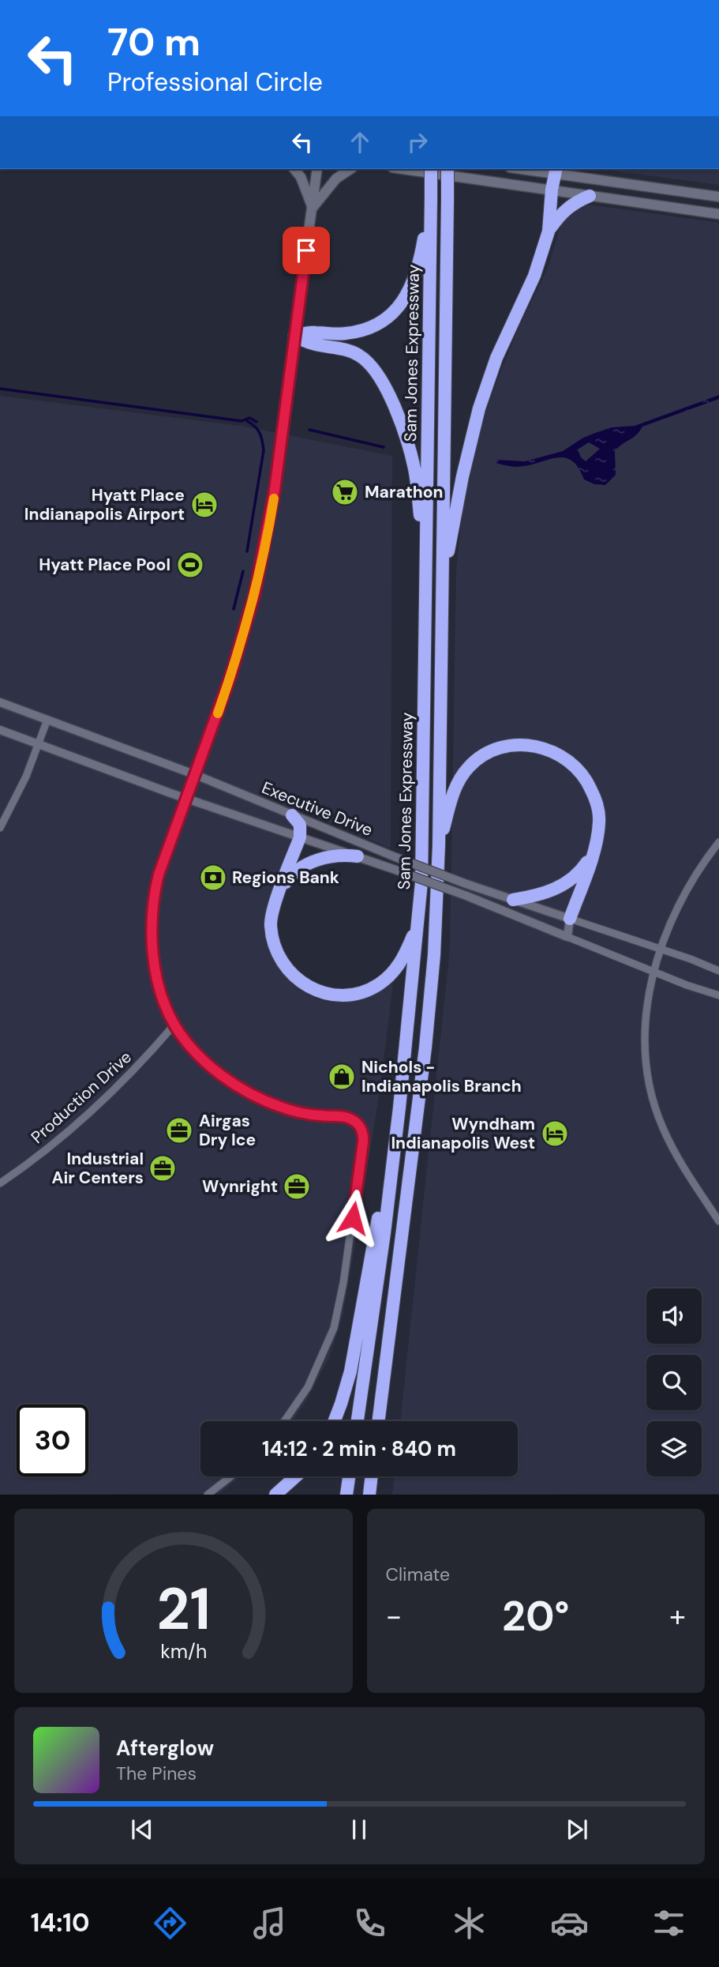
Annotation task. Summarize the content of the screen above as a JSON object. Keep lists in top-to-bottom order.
{
  "streets": {
    "highway": ["Sam Jones Expressway"],
    "street": ["Executive Drive", "Production Drive"]
  },
  "places": {
    "supermarket": ["Marathon"],
    "hotel": ["Hyatt Place Indianapolis Airport", "Wyndham Indianapolis West"],
    "sports": ["Hyatt Place Pool"],
    "bank": ["Regions Bank"],
    "shop": ["Nichols - Indianapolis Branch"],
    "office": ["Airgas Dry Ice", "Industrial Air Centers", "Wynright"]
  },
  "page": {
    "turn": ["70 m", "Professional Circle"],
    "limit": "30",
    "trip": "14:12 · 2 min · 840 m",
    "tile": "Climate",
    "heat": ["−", "20°", "+"],
    "song": ["Afterglow", "The Pines"],
    "tabs": "14:10",
    "gauge": ["21", "km/h"]
  }
}
